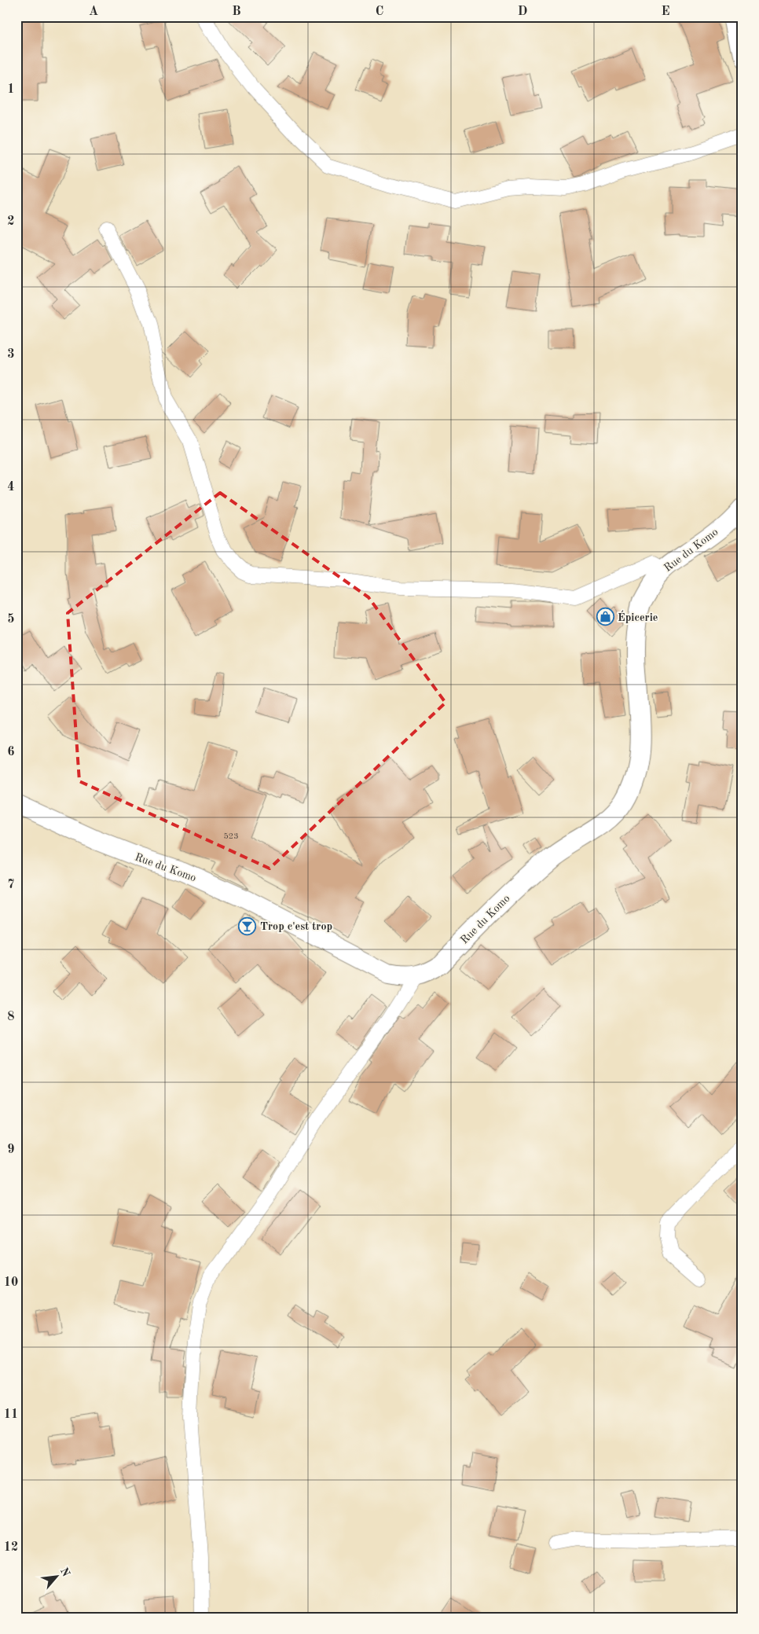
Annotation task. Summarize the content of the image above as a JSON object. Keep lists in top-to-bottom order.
{
  "streets": {
    "street": ["Rue du Komo"]
  },
  "places": {
    "shop": ["Épicerie"],
    "bar": ["Trop c'est trop"]
  },
  "house_numbers": ["523"],
  "north": "top right",
  "grid": {
    "columns": [
      "A",
      "B",
      "C",
      "D",
      "E"
    ],
    "rows": [
      "1",
      "2",
      "3",
      "4",
      "5",
      "6",
      "7",
      "8",
      "9",
      "10",
      "11",
      "12"
    ]
  }
}
